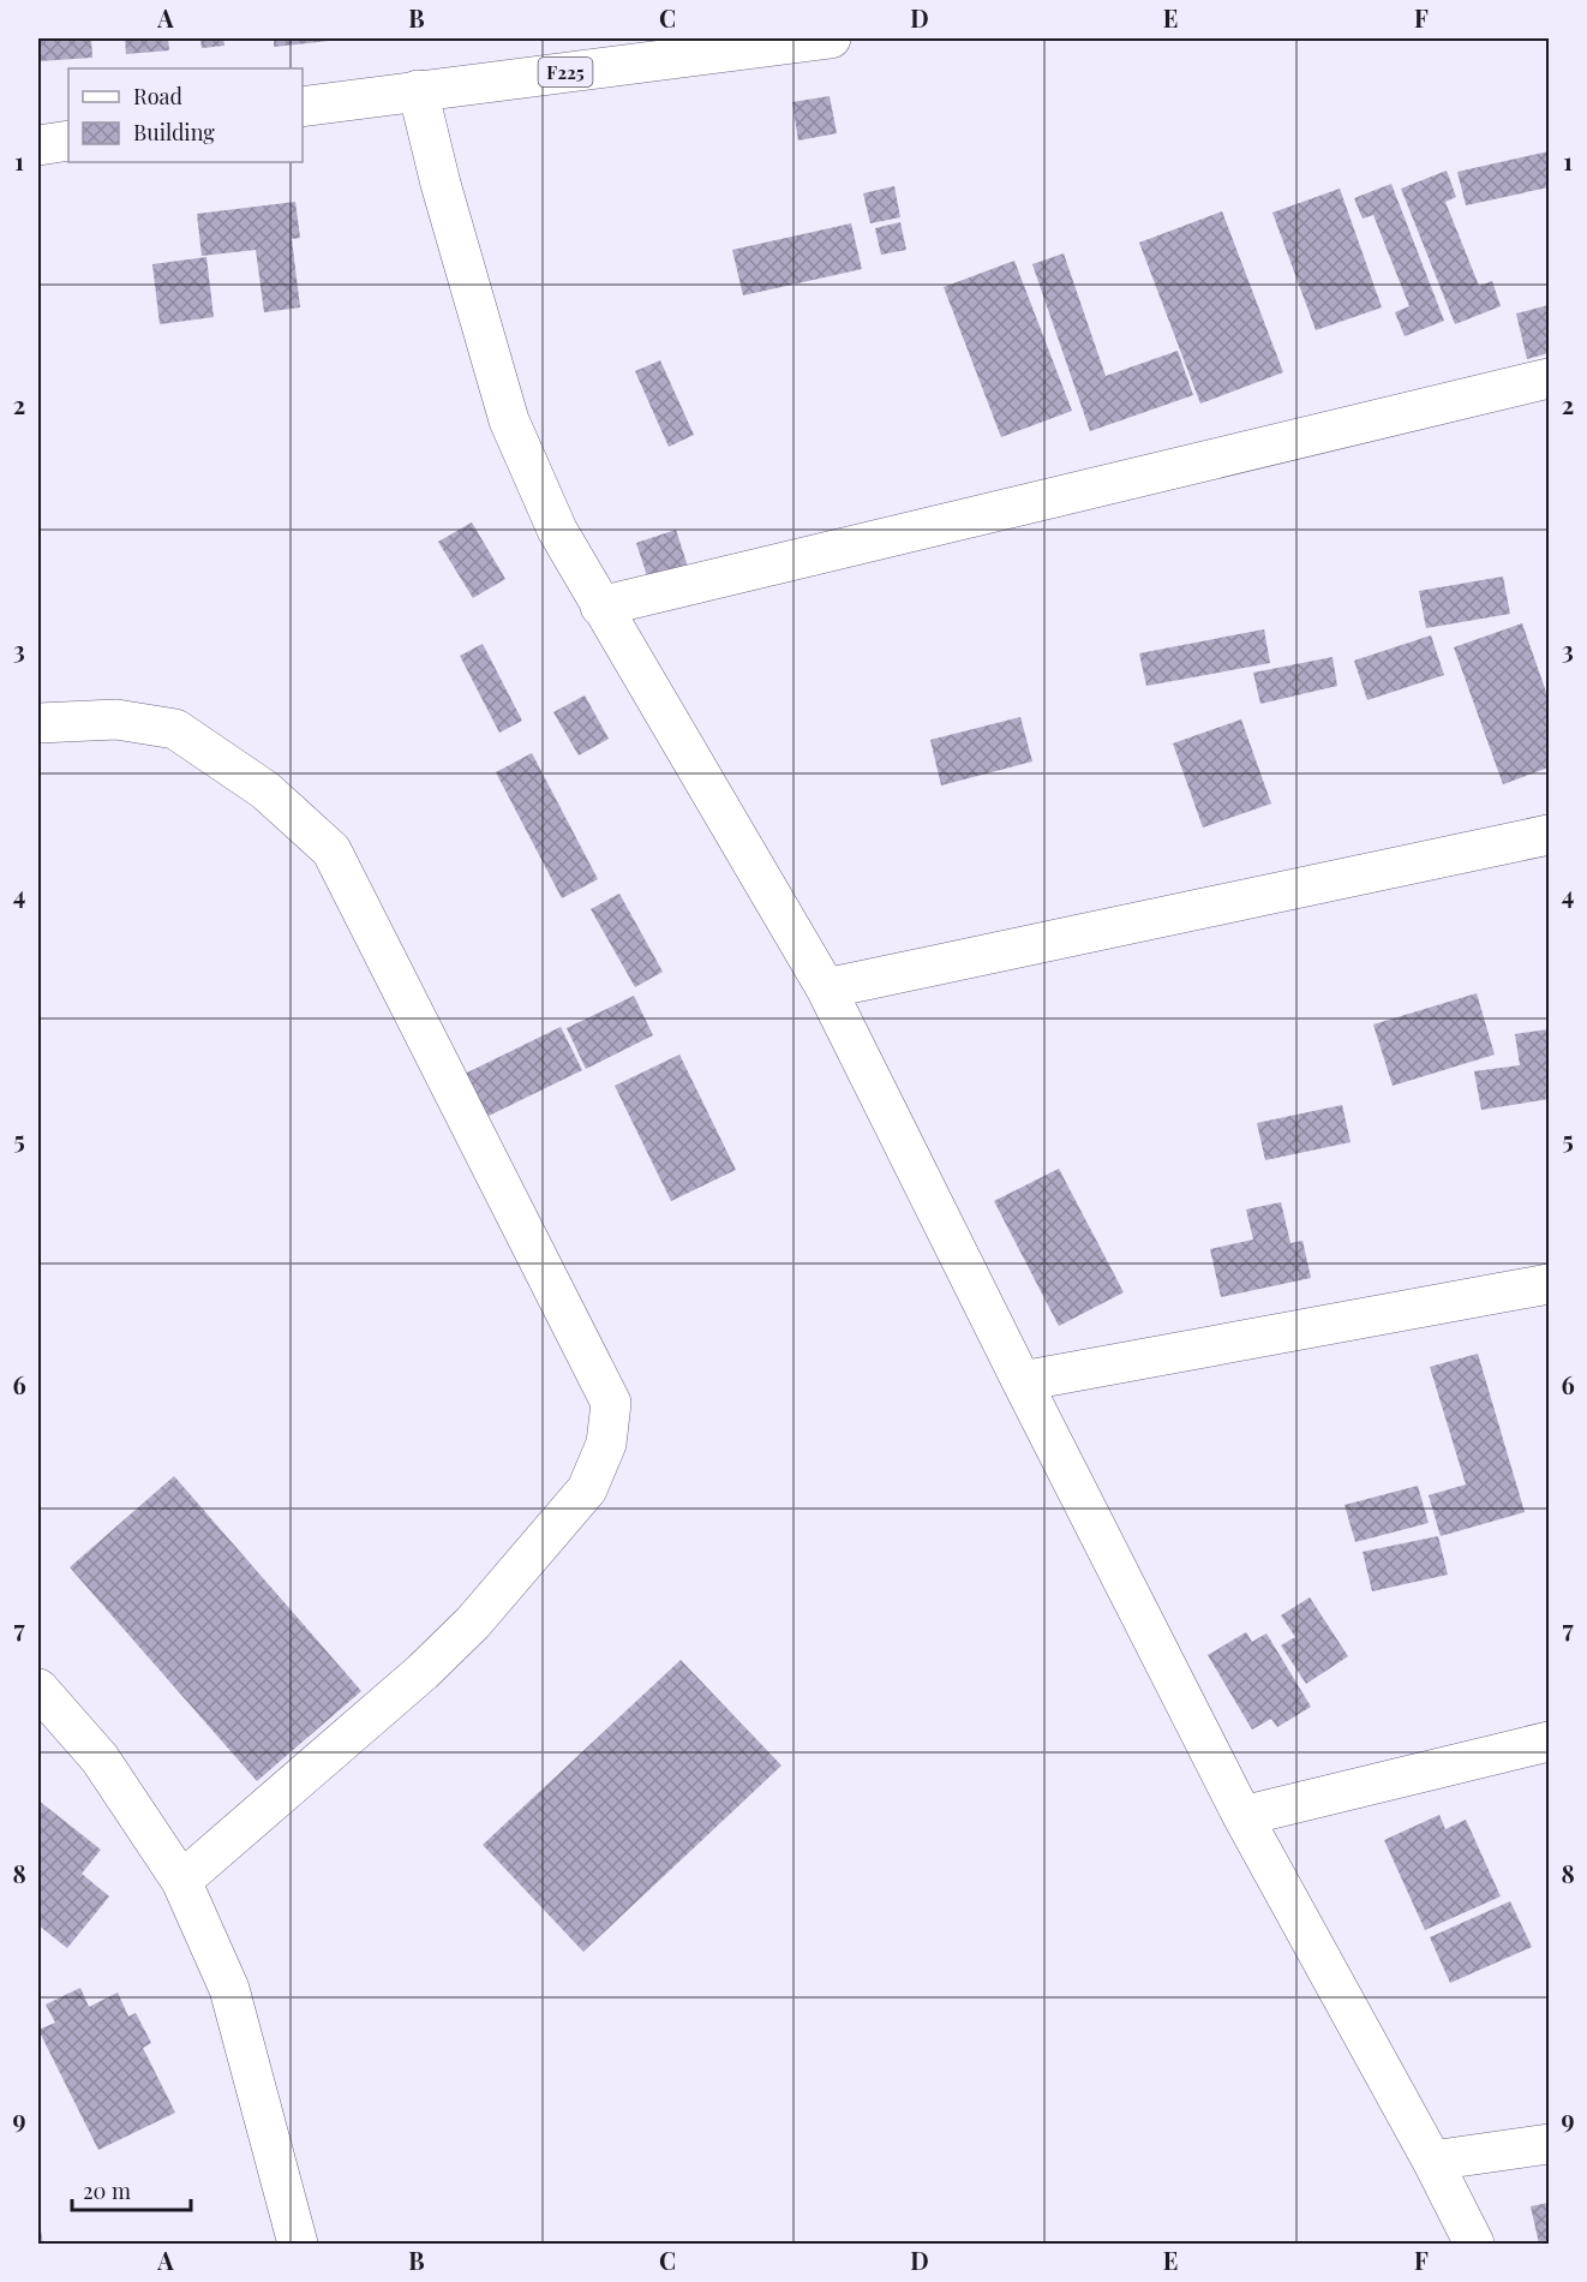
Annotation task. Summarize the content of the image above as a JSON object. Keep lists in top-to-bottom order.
{
  "streets": {
    "street": ["F225"]
  },
  "legend": ["Road", "Building"],
  "scale_bar": "20 m",
  "grid": {
    "columns": [
      "A",
      "B",
      "C",
      "D",
      "E",
      "F"
    ],
    "rows": [
      "1",
      "2",
      "3",
      "4",
      "5",
      "6",
      "7",
      "8",
      "9"
    ]
  }
}
